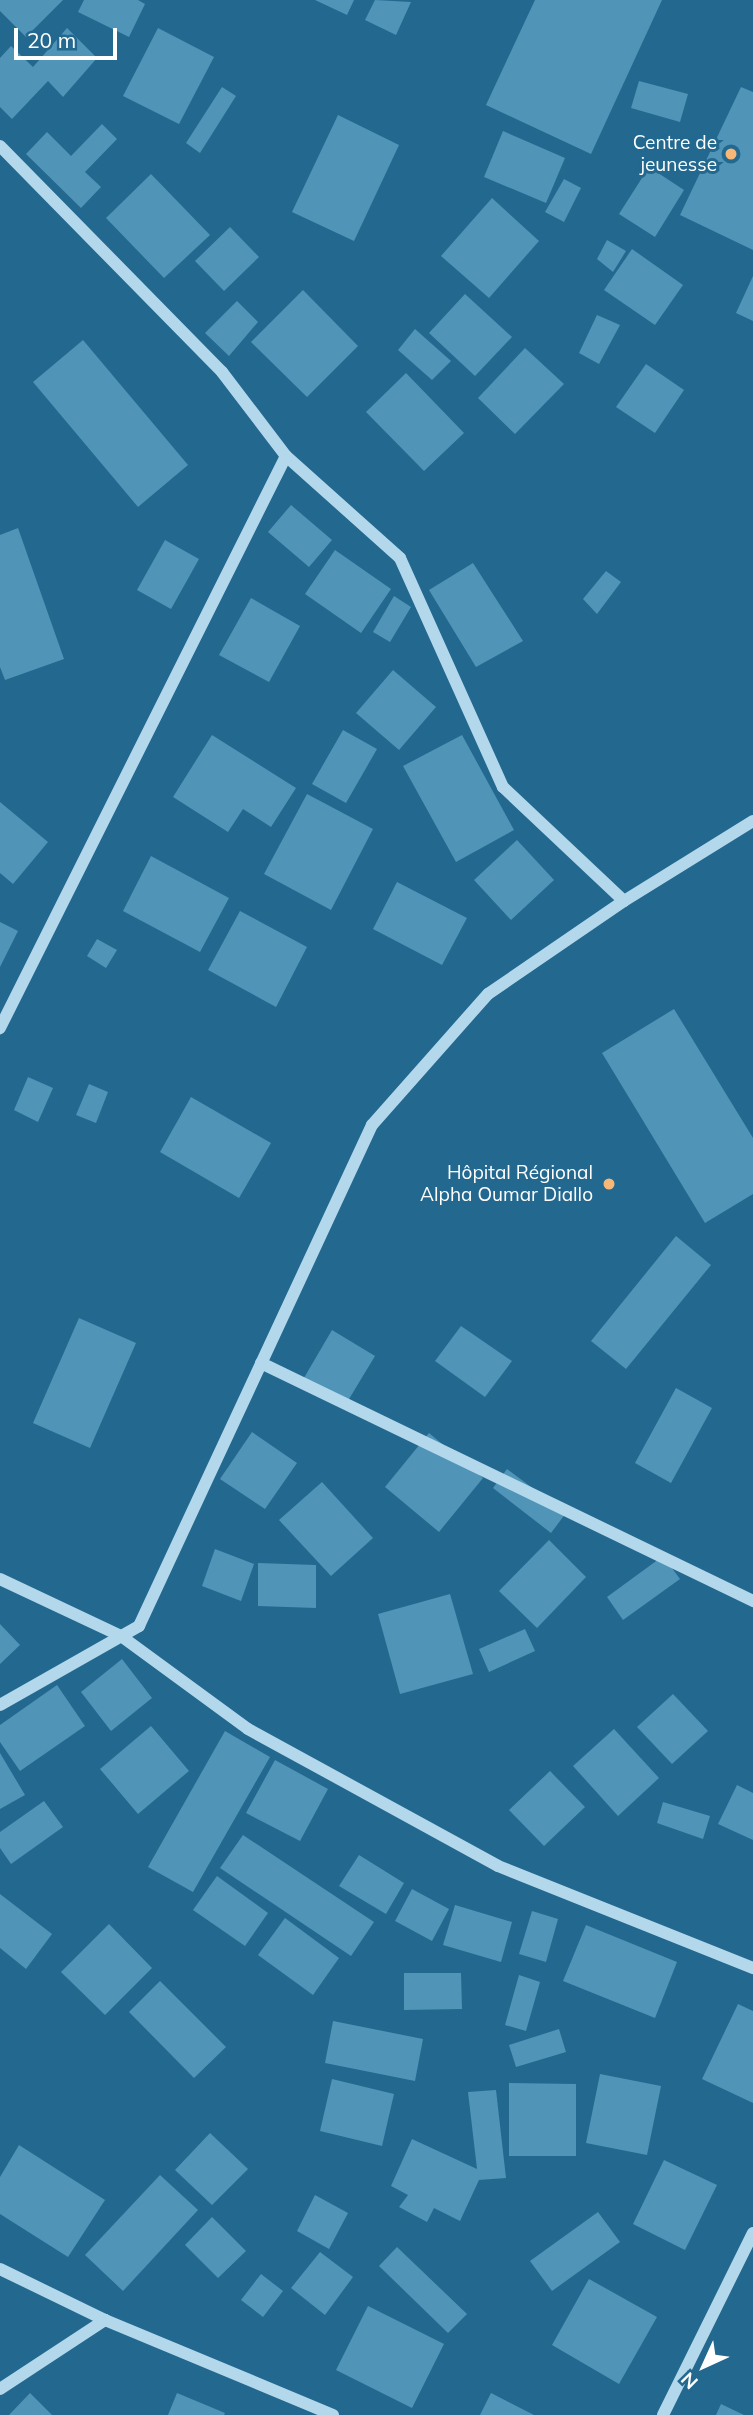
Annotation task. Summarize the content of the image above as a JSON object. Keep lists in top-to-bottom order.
{
  "places": ["Centre de jeunesse", "Hôpital Régional Alpha Oumar Diallo"],
  "scale_bar": "20 m",
  "north": "bottom left"
}
